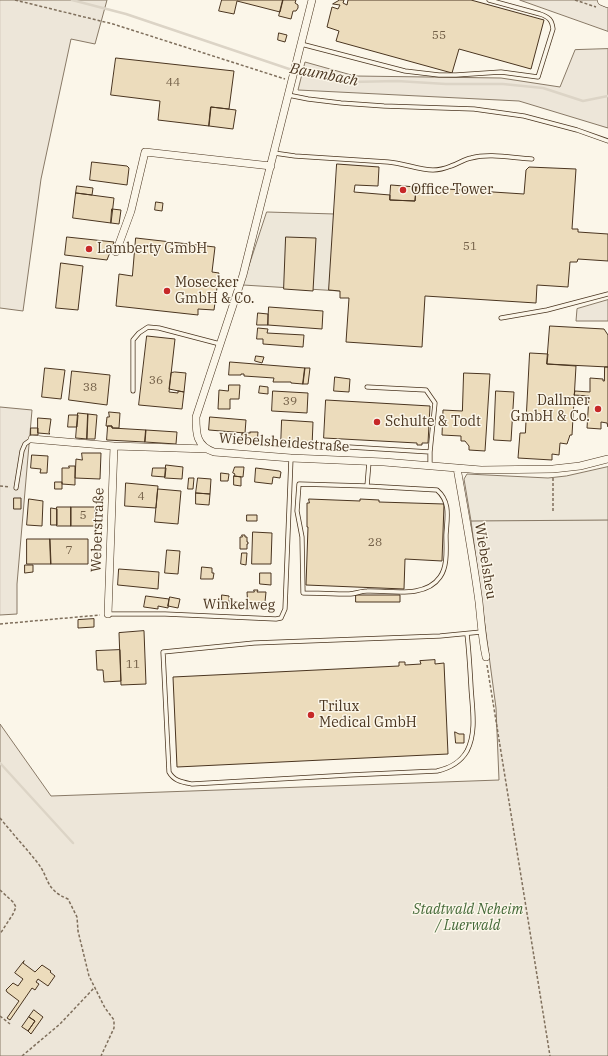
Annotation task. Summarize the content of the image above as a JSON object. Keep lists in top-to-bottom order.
{
  "streets": {
    "street": ["Wiebelsheidestraße", "Weberstraße", "Wiebelsheu"],
    "lane": ["Winkelweg"]
  },
  "crossings": [
    ["Wiebelsheidestraße", "Wiebelsheu"],
    ["Wiebelsheidestraße", "Winkelweg"],
    ["Weberstraße", "Winkelweg"]
  ],
  "water": ["Baumbach"],
  "parks": ["Stadtwald Neheim / Luerwald"],
  "places": [
    "Office Tower",
    "Lamberty GmbH",
    "Mosecker GmbH & Co.",
    "Dallmer GmbH & Co.",
    "Schulte & Todt",
    "Trilux Medical GmbH"
  ],
  "house_numbers": [
    "55",
    "44",
    "51",
    "36",
    "38",
    "39",
    "4",
    "5",
    "28",
    "7",
    "11"
  ]
}
